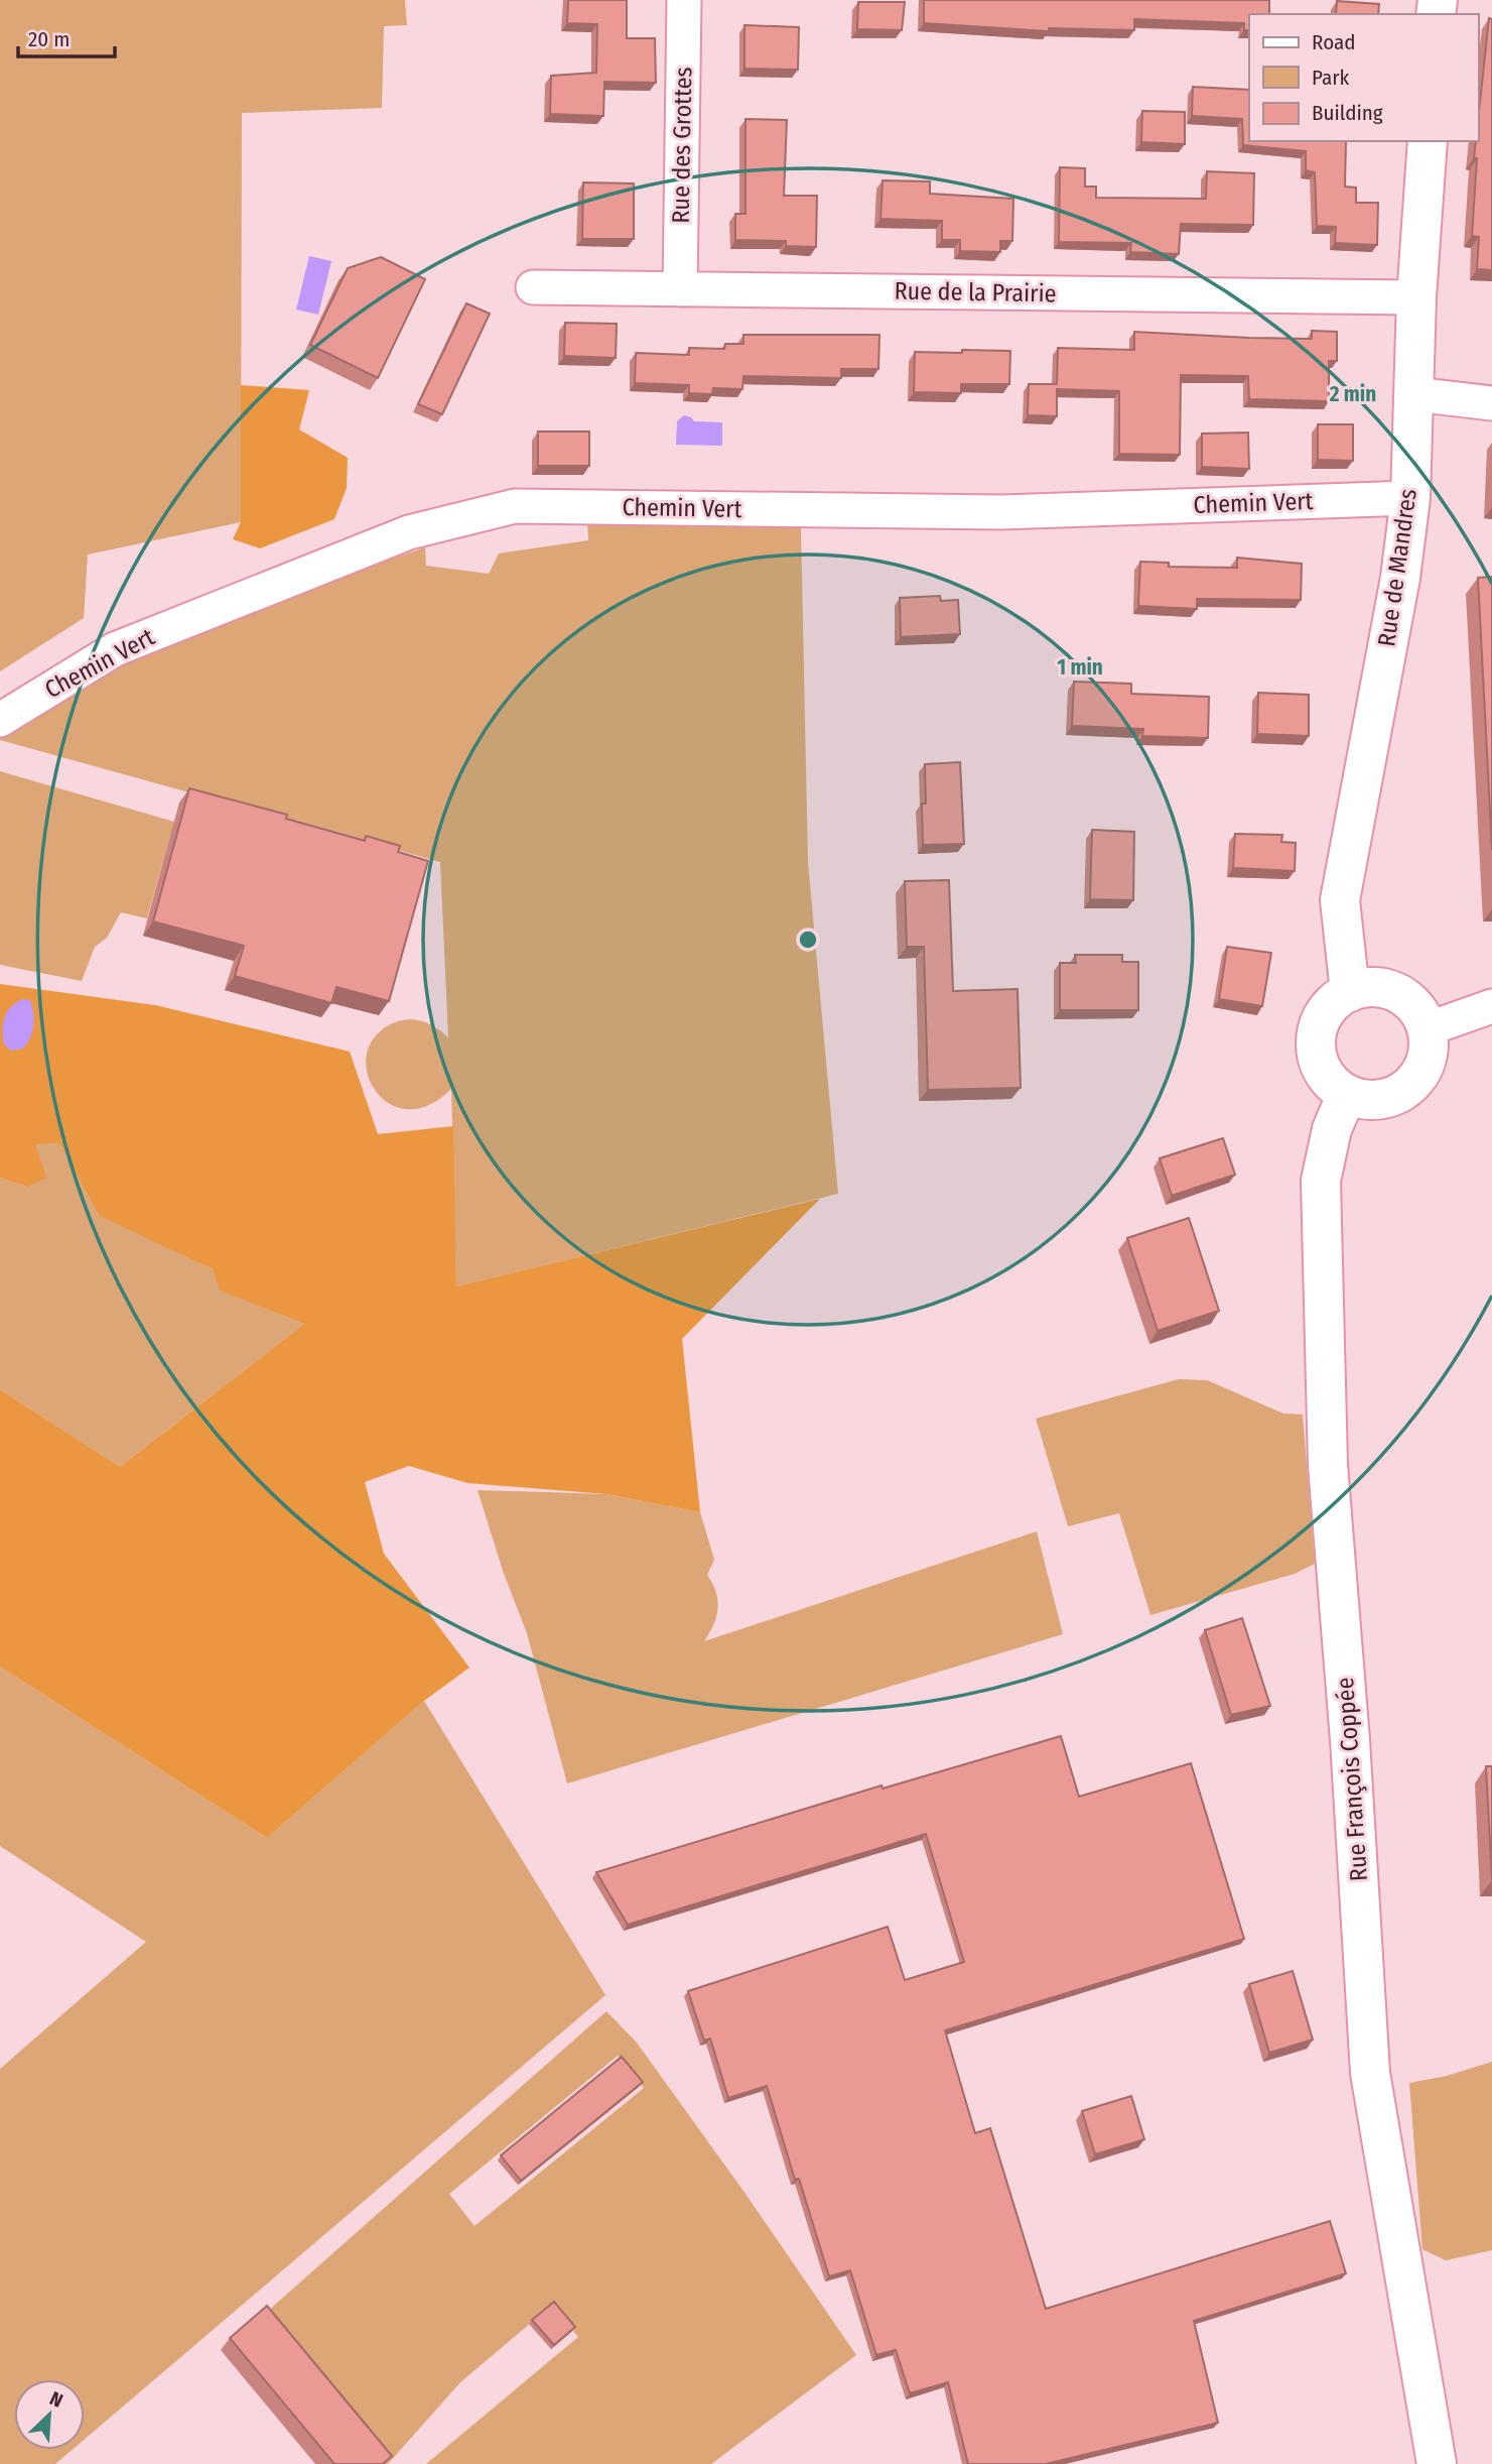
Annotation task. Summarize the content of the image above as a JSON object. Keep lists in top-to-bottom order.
{
  "streets": {
    "street": [
      "Rue des Grottes",
      "Rue de la Prairie",
      "Chemin Vert",
      "Rue de Mandres",
      "Rue François Coppée"
    ]
  },
  "crossings": [
    ["Rue des Grottes", "Rue de la Prairie"],
    ["Rue de la Prairie", "Rue de Mandres"],
    ["Chemin Vert", "Rue de Mandres"],
    ["Rue de Mandres", "Rue François Coppée"]
  ],
  "legend": ["Road", "Park", "Building"],
  "scale_bar": "20 m",
  "north": "top right",
  "rings": ["2 min", "1 min"]
}
